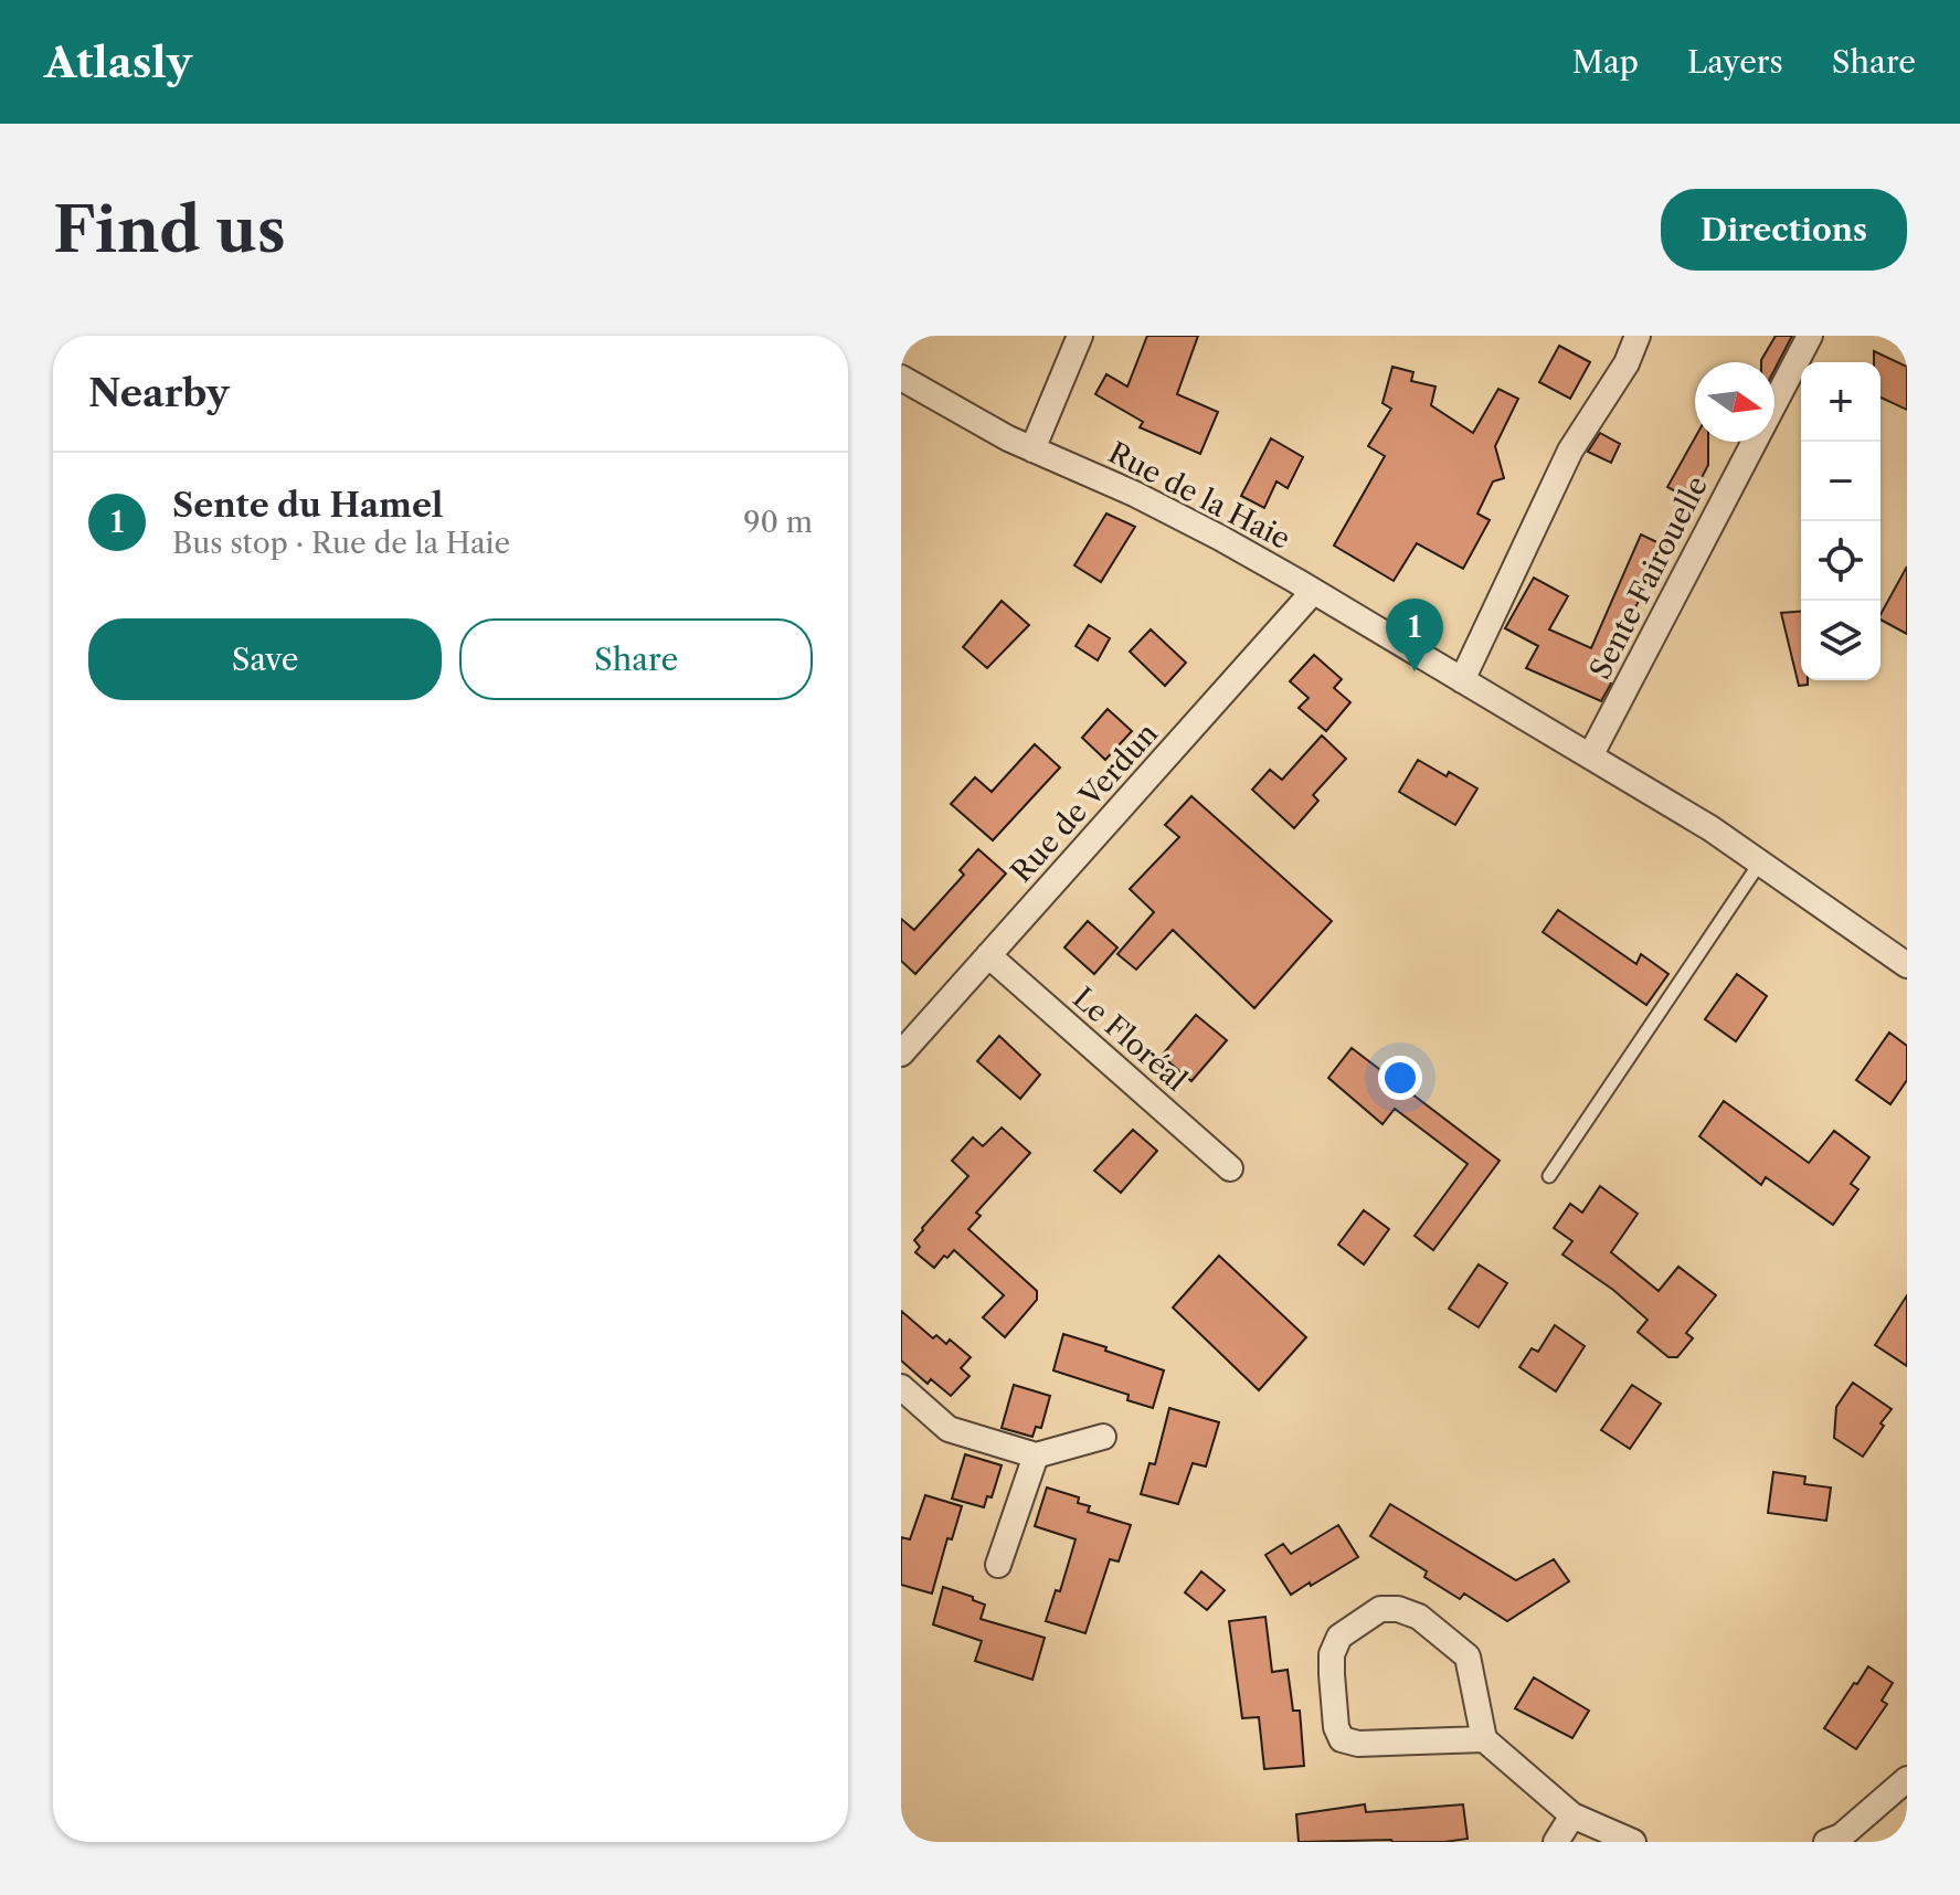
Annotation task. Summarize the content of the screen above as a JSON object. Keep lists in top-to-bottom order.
{
  "streets": {
    "street": [
      "Rue de la Haie",
      "Sente Fairouelle",
      "Rue de Verdun",
      "Le Floréal"
    ]
  },
  "crossings": [
    ["Rue de la Haie", "Sente Fairouelle"],
    ["Rue de la Haie", "Rue de Verdun"],
    ["Rue de Verdun", "Le Floréal"]
  ],
  "north": "right",
  "page": {
    "header": "Atlasly",
    "nav": ["Map", "Layers", "Share"],
    "buttons": [
      "Directions",
      ["Save", "Share"]
    ],
    "title": "Find us",
    "heading": "Nearby",
    "map_buttons": ["+", "−"],
    "list": [
      {
        "mark": "1",
        "name": "Sente du Hamel",
        "note": "Bus stop · Rue de la Haie",
        "value": "90 m"
      }
    ],
    "pins": "1"
  }
}
